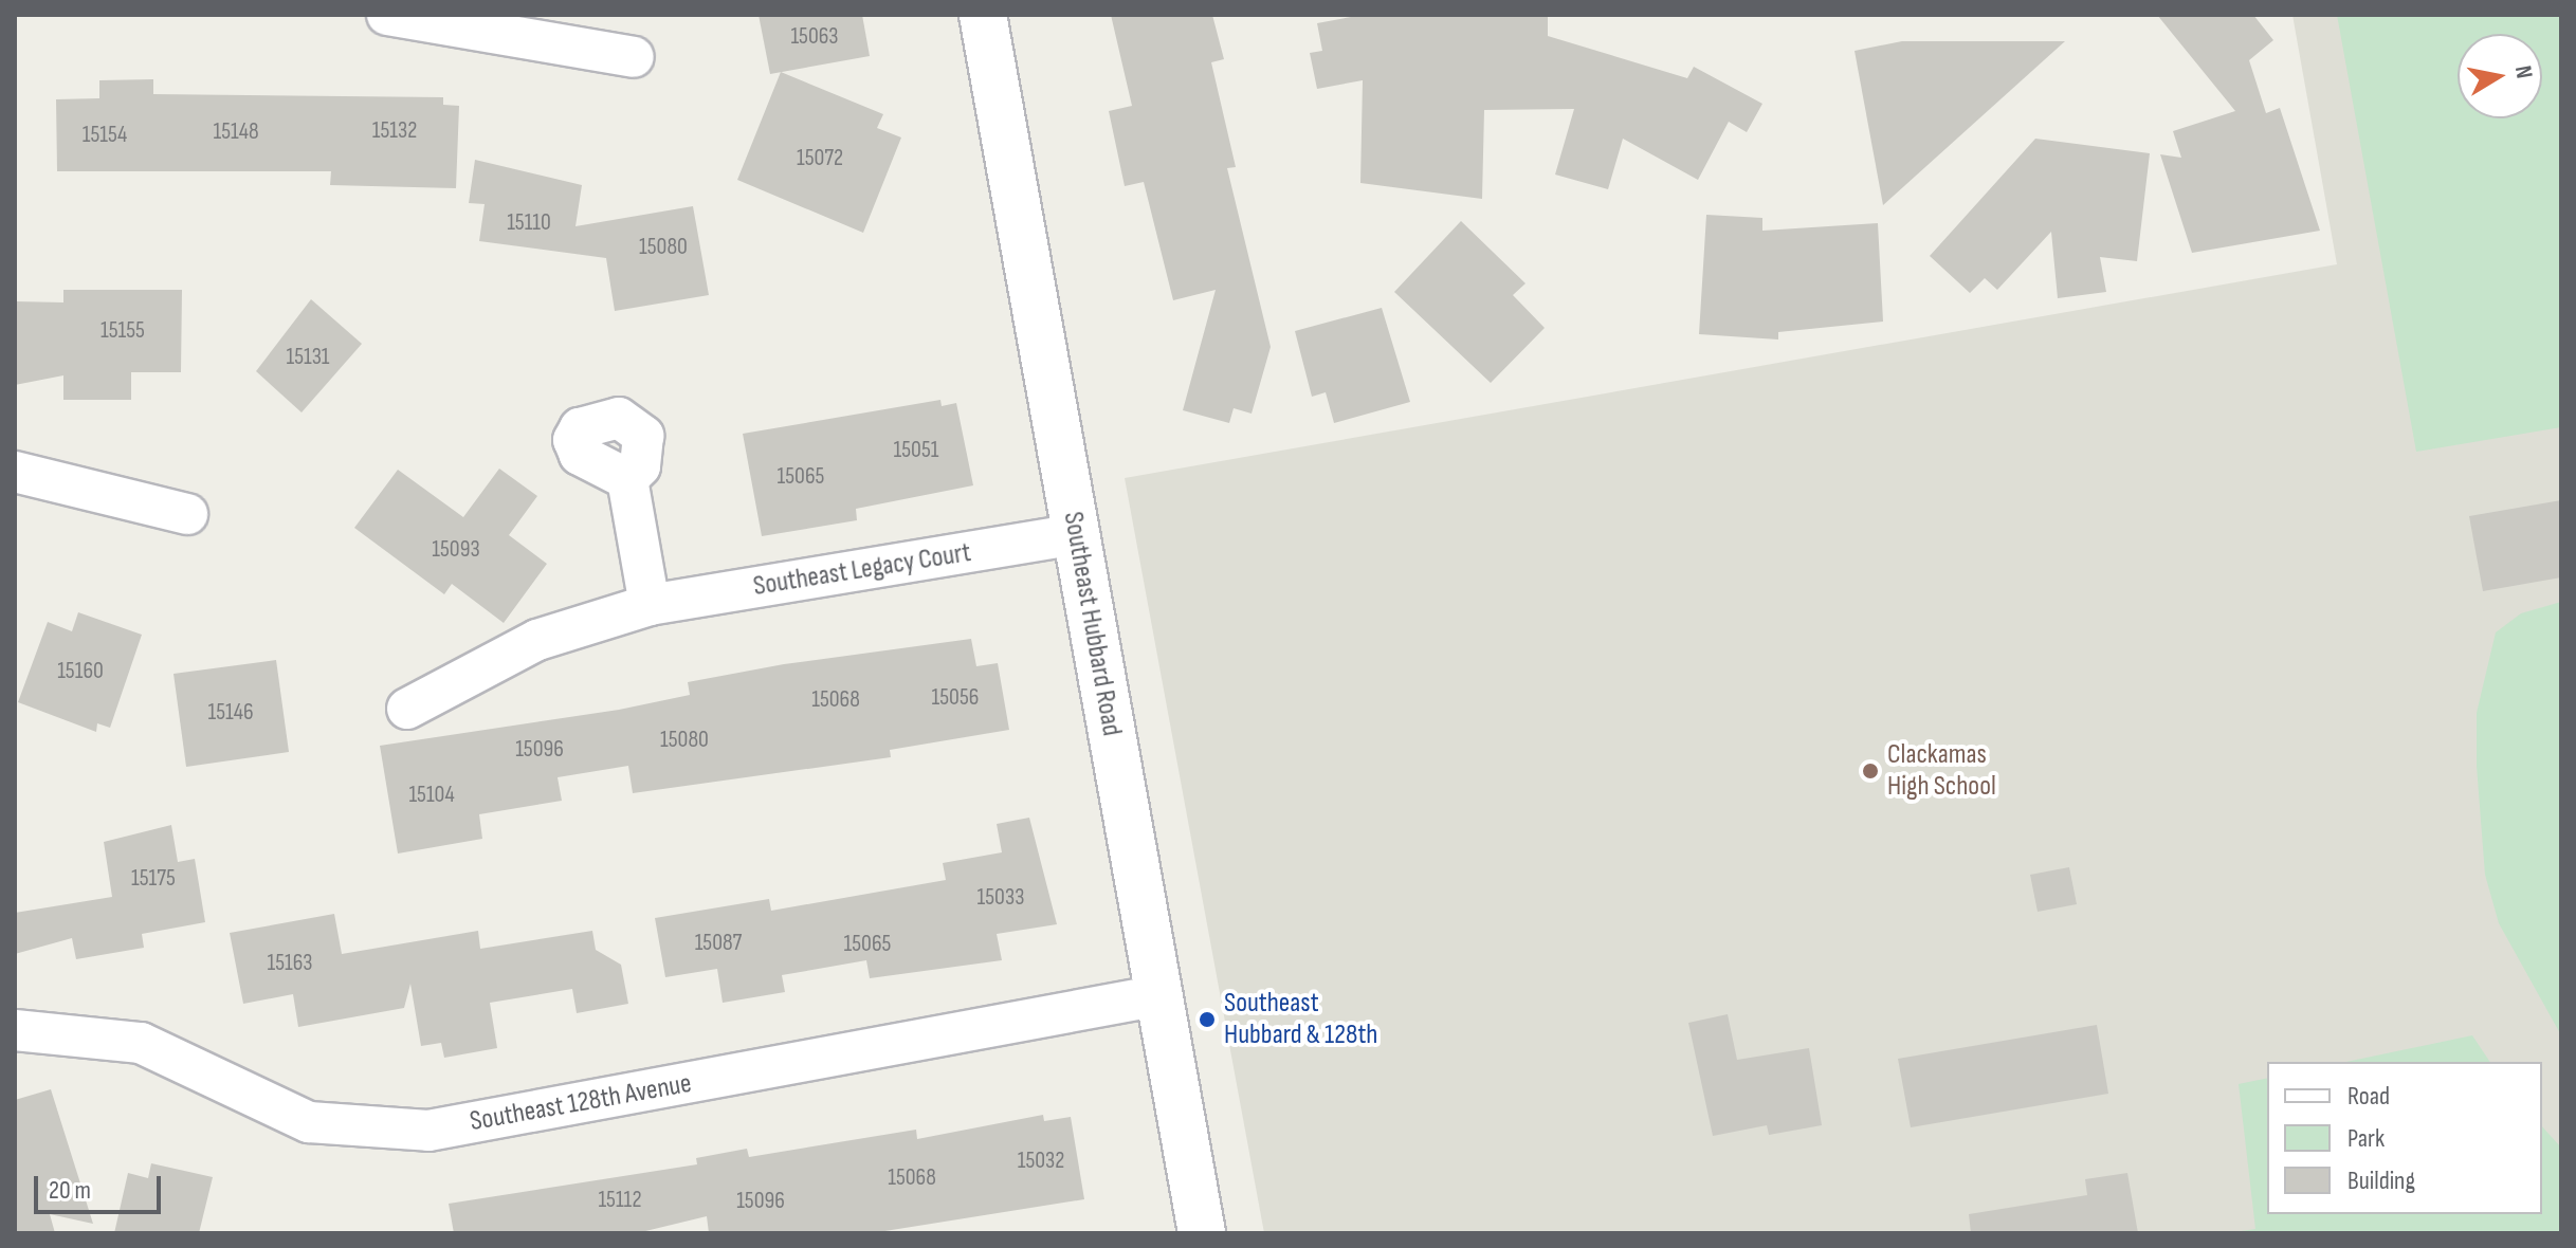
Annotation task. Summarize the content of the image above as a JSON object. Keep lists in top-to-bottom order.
{
  "streets": {
    "main road": ["Southeast Hubbard Road"],
    "street": ["Southeast Legacy Court", "Southeast 128th Avenue"]
  },
  "crossings": [
    ["Southeast Legacy Court", "Southeast Hubbard Road"],
    ["Southeast Hubbard Road", "Southeast 128th Avenue"]
  ],
  "places": ["Clackamas High School", "Southeast Hubbard & 128th"],
  "house_numbers": [
    "15063",
    "15132",
    "15148",
    "15154",
    "15072",
    "15110",
    "15080",
    "15155",
    "15131",
    "15051",
    "15065",
    "15093",
    "15160",
    "15056",
    "15068",
    "15146",
    "15080",
    "15096",
    "15104",
    "15175",
    "15033",
    "15087",
    "15065",
    "15163",
    "15032",
    "15068",
    "15112",
    "15096"
  ],
  "legend": ["Road", "Park", "Building"],
  "scale_bar": "20 m",
  "north": "right"
}
